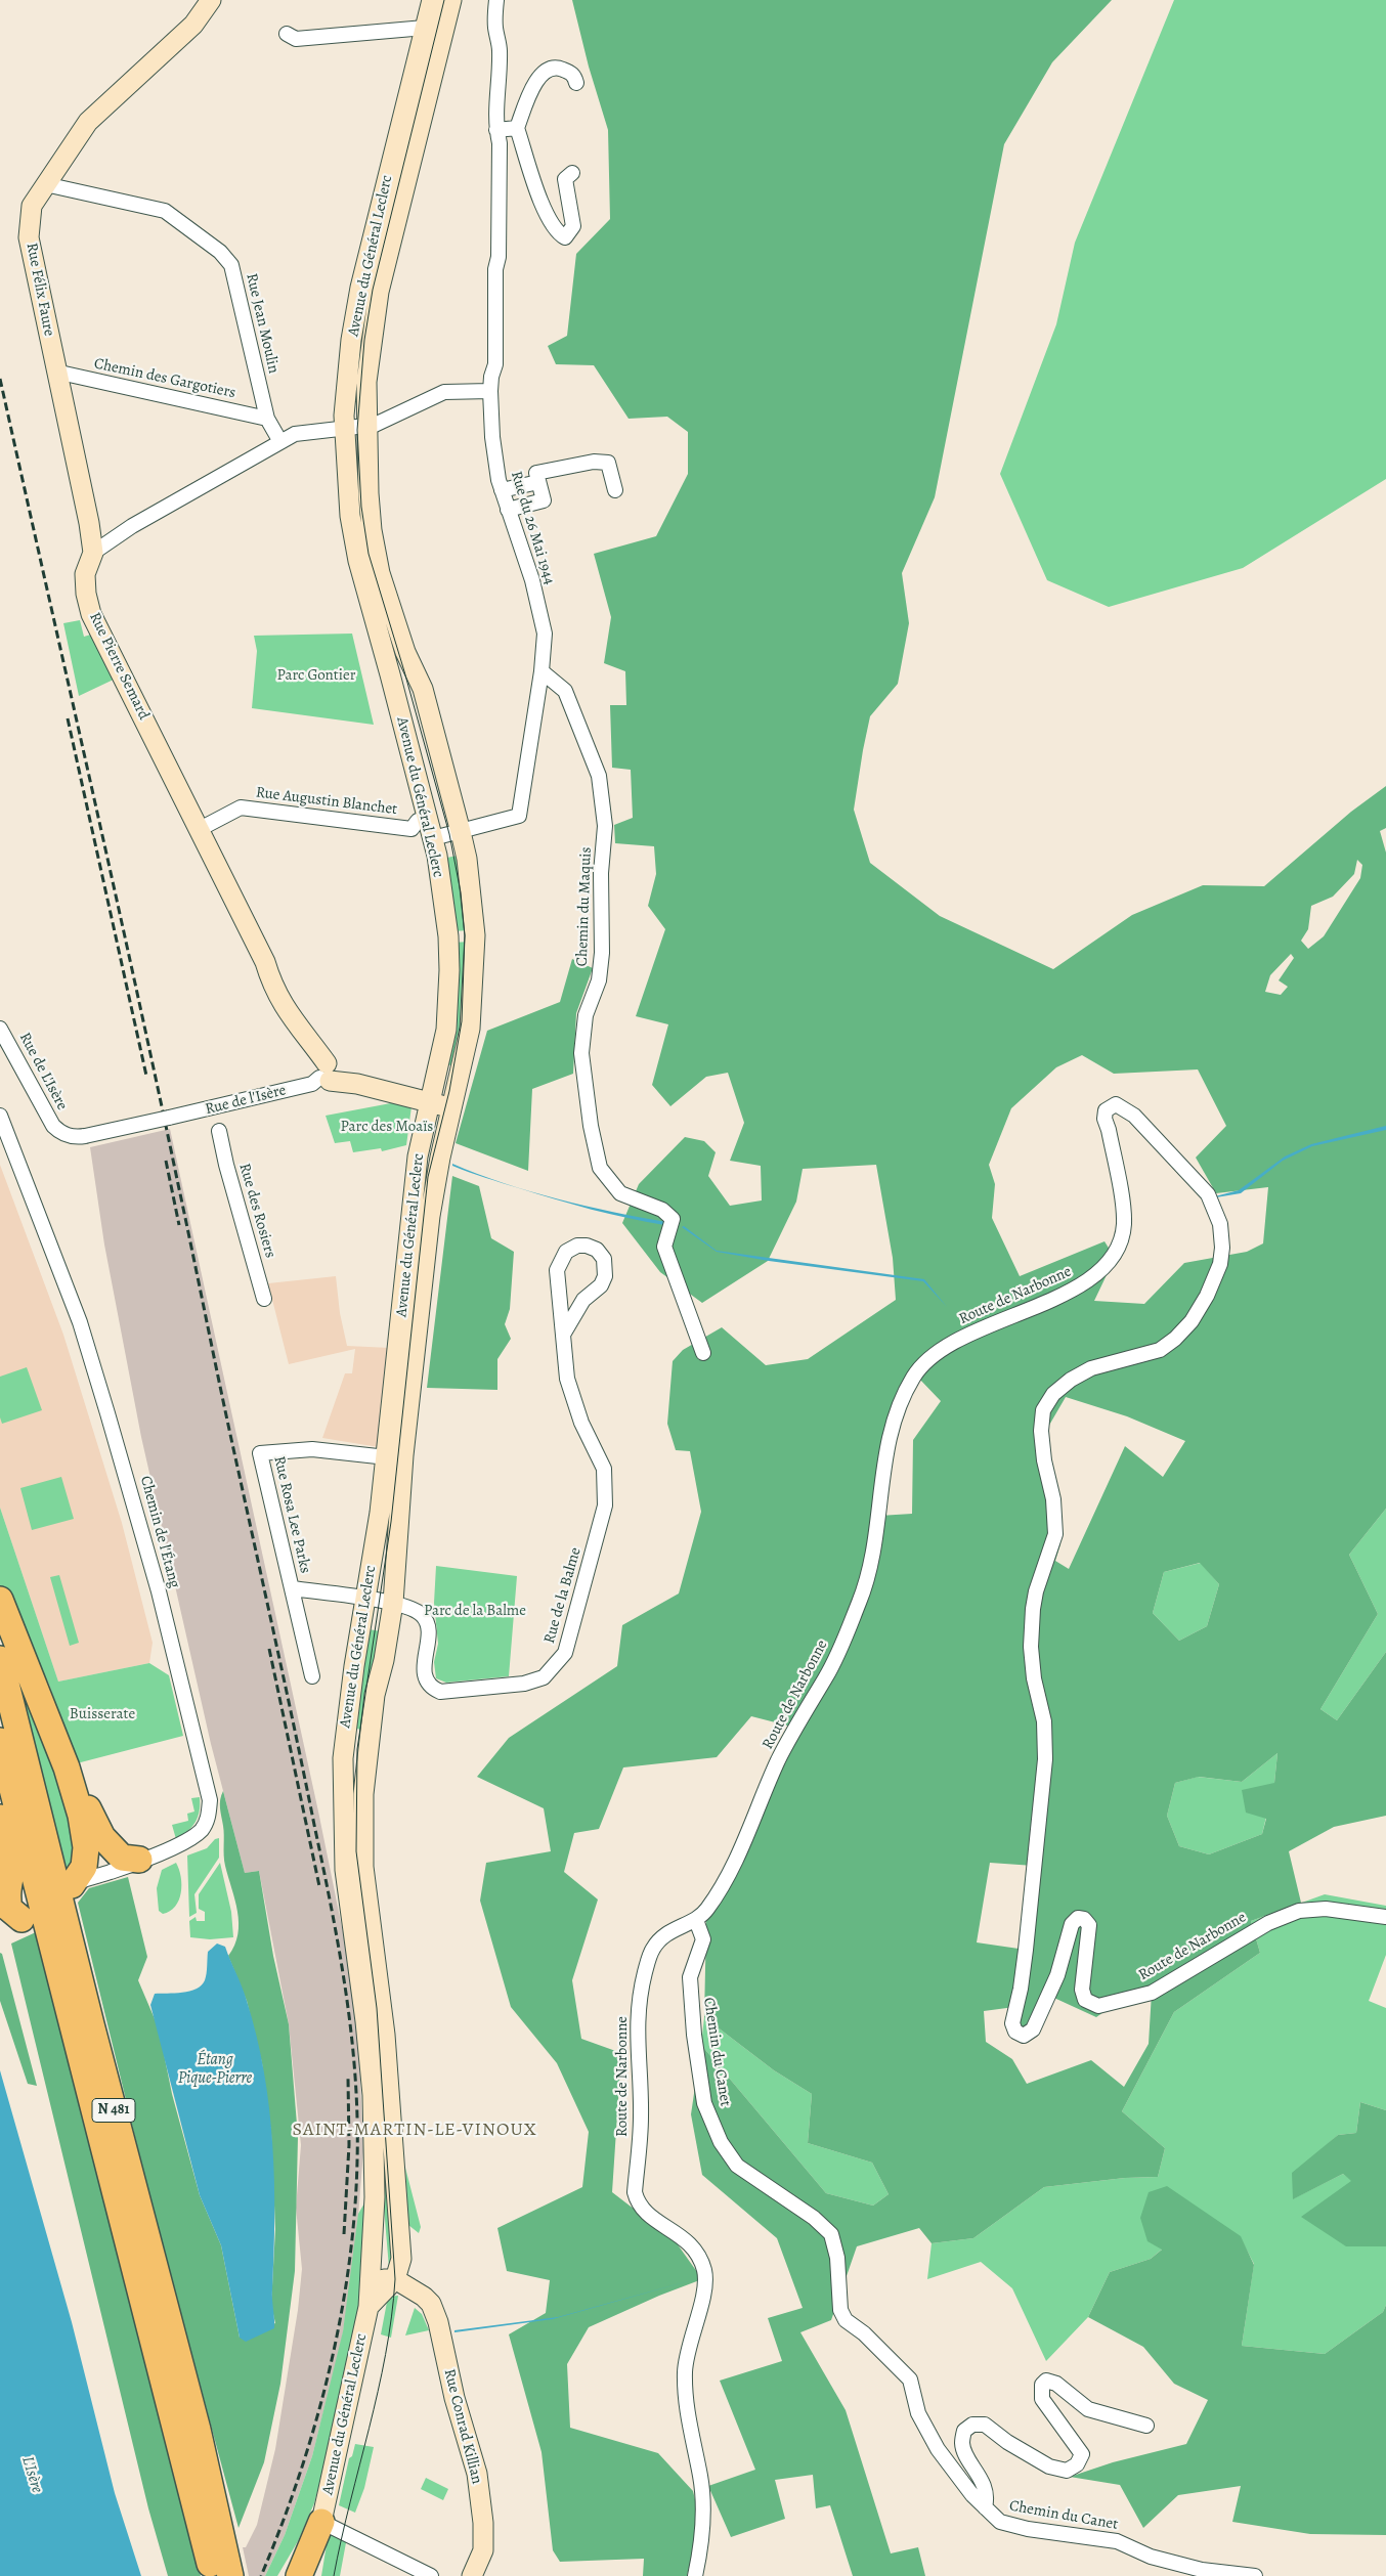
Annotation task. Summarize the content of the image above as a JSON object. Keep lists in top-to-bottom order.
{
  "streets": {
    "highway": ["N 481"],
    "main road": [
      "Avenue du Général Leclerc",
      "Rue Félix Faure",
      "Rue Pierre Semard",
      "Rue Conrad Killian"
    ],
    "street": [
      "Rue Jean Moulin",
      "Chemin des Gargotiers",
      "Rue du 26 Mai 1944",
      "Rue Augustin Blanchet",
      "Chemin du Maquis",
      "Rue de L'Isère",
      "Rue de l'Isère",
      "Rue des Rosiers",
      "Route de Narbonne",
      "Rue Rosa Lee Parks",
      "Chemin de l'Étang",
      "Rue de la Balme",
      "Chemin du Canet"
    ]
  },
  "crossings": [
    ["Avenue du Général Leclerc", "Rue du 26 Mai 1944"],
    ["Avenue du Général Leclerc", "Rue Rosa Lee Parks"],
    ["Avenue du Général Leclerc", "Rue de la Balme"],
    ["Avenue du Général Leclerc", "Rue Conrad Killian"],
    ["Rue Félix Faure", "Rue Jean Moulin"],
    ["Rue Félix Faure", "Chemin des Gargotiers"],
    ["Rue Félix Faure", "Rue Pierre Semard"],
    ["Rue Jean Moulin", "Chemin des Gargotiers"],
    ["Rue du 26 Mai 1944", "Chemin du Maquis"],
    ["Rue Pierre Semard", "Rue Augustin Blanchet"],
    ["Rue Pierre Semard", "Rue de l'Isère"],
    ["Rue de L'Isère", "Rue de l'Isère"],
    ["Route de Narbonne", "Chemin du Canet"],
    ["Rue Rosa Lee Parks", "Rue de la Balme"]
  ],
  "districts": ["SAINT-MARTIN-LE-VINOUX"],
  "water": ["Étang Pique-Pierre", "L'Isère"],
  "parks": [
    "Parc Gontier",
    "Parc des Moaïs",
    "Parc de la Balme",
    "Buisserate"
  ]
}
